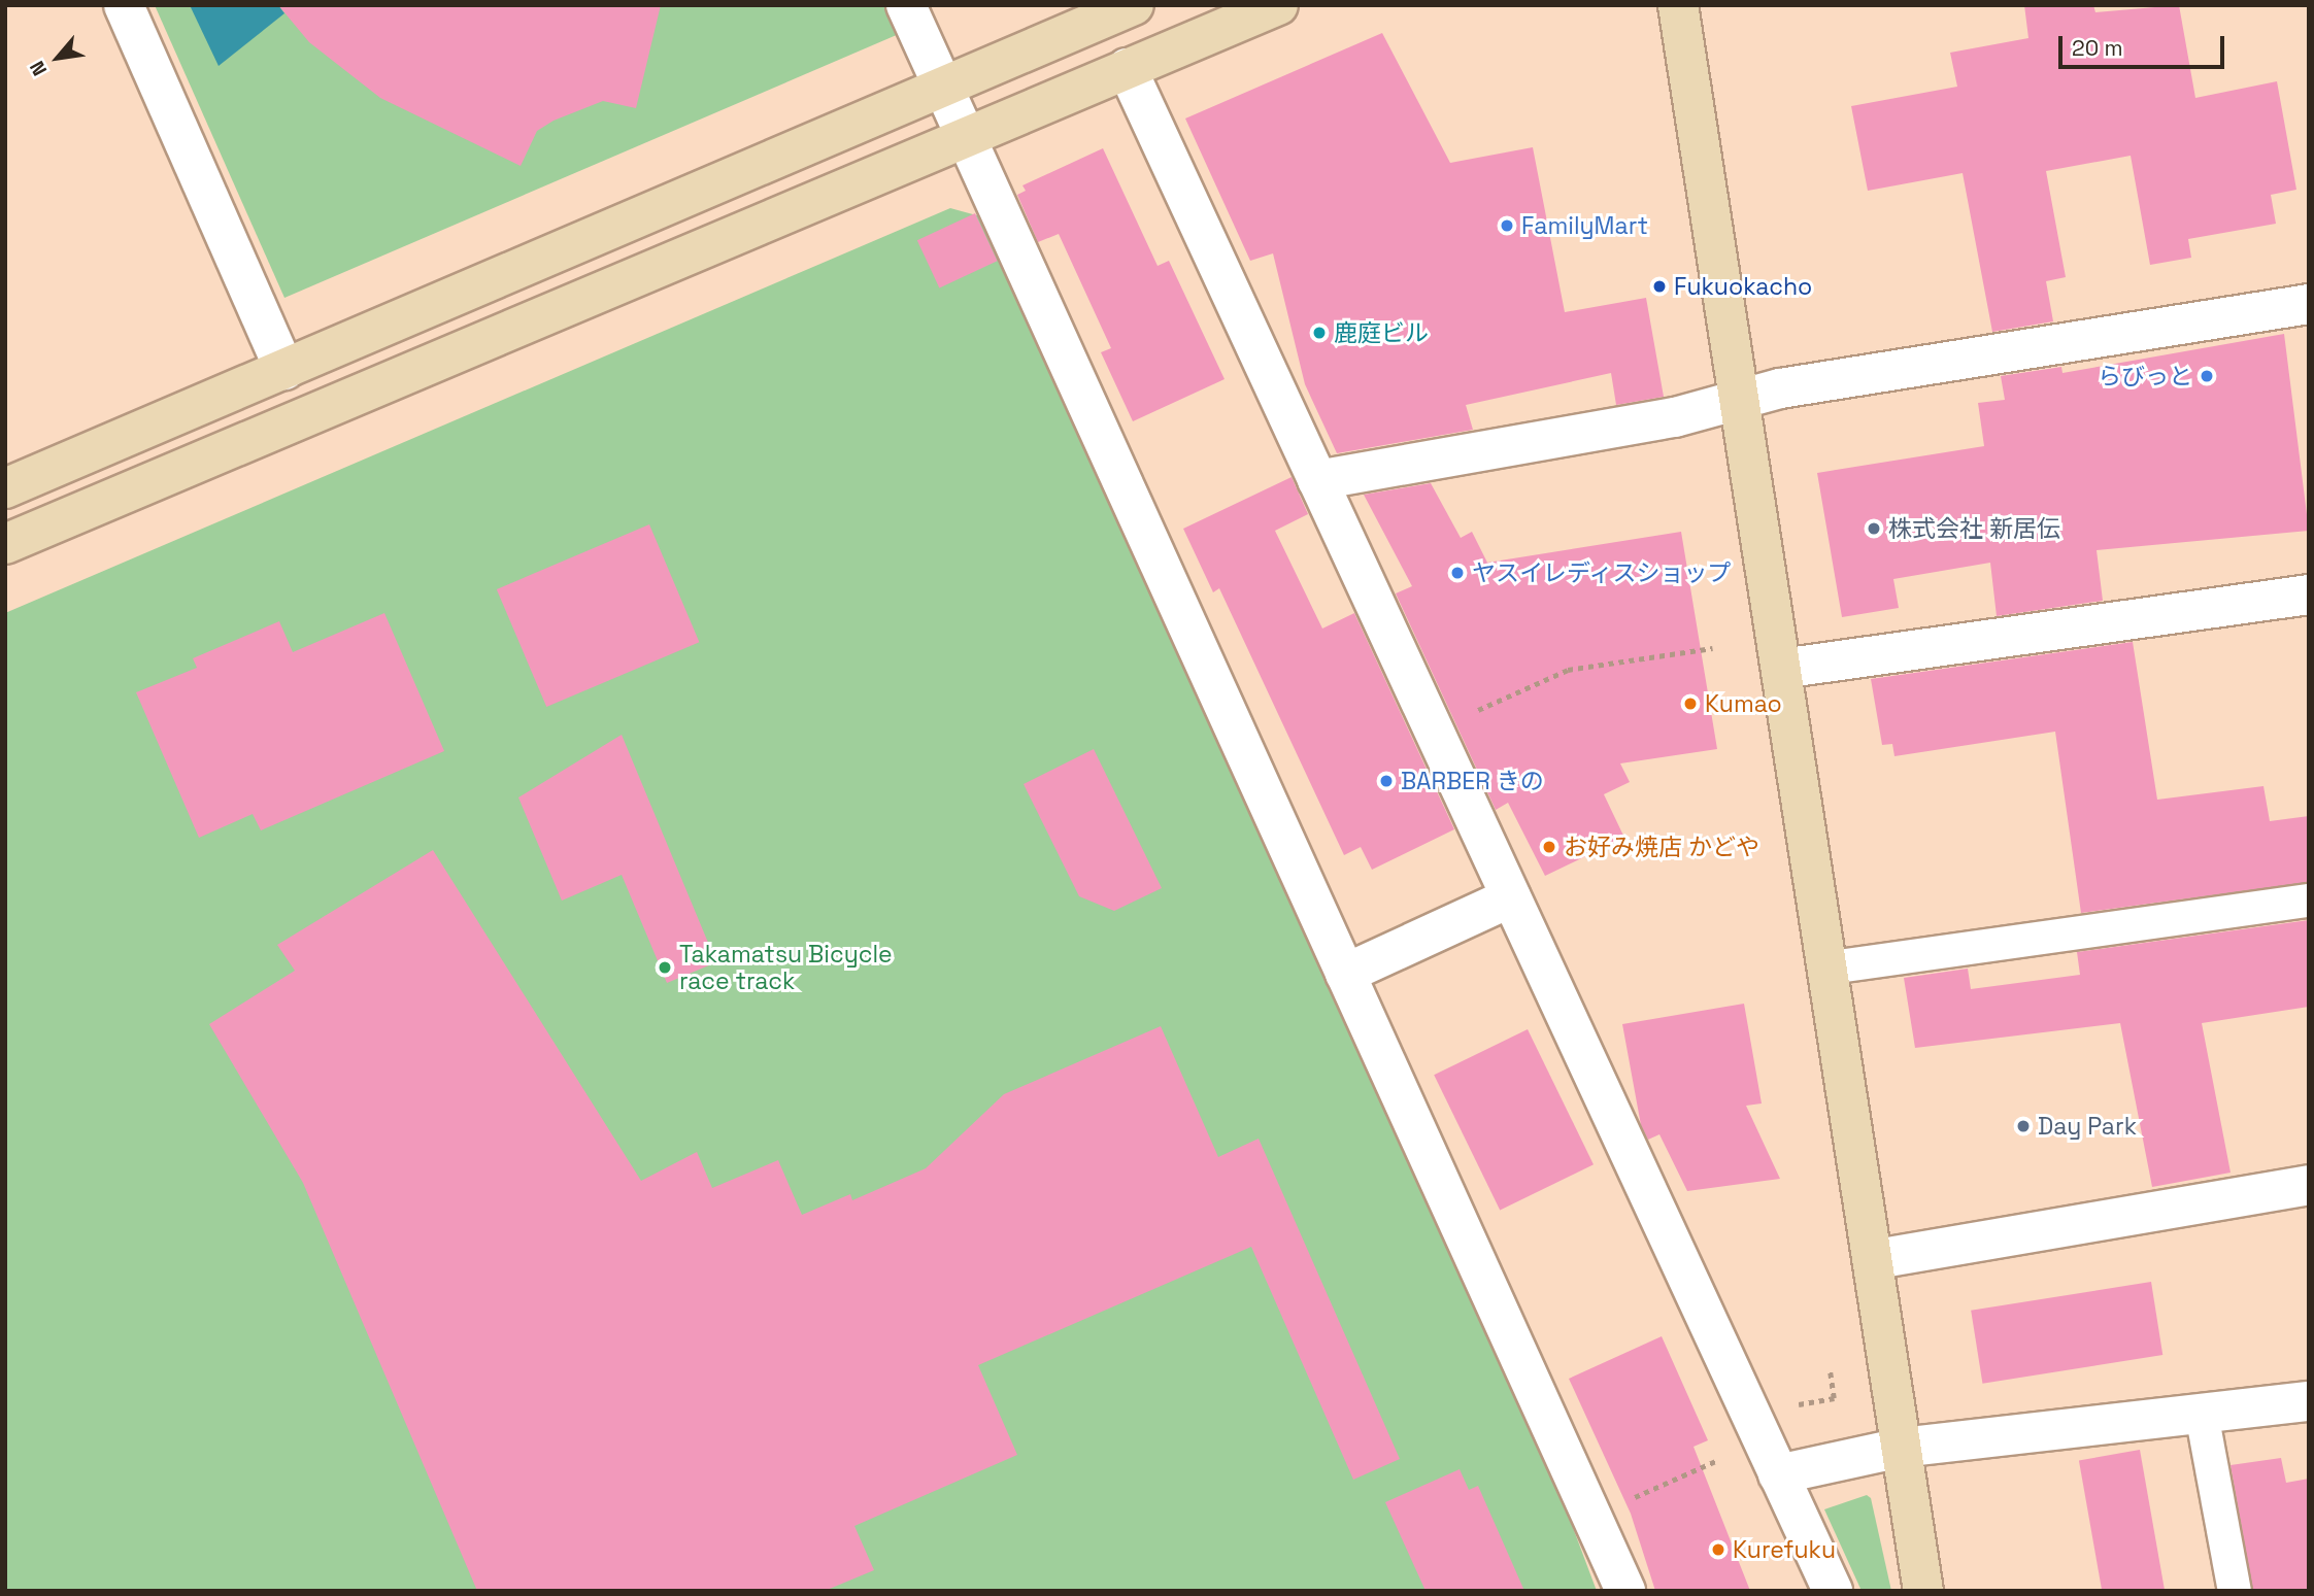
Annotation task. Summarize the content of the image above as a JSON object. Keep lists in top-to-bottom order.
{
  "places": [
    "FamilyMart",
    "Fukuokacho",
    "鹿庭ビル",
    "らびっと",
    "株式会社 新居伝",
    "ヤスイレディスショップ",
    "Kumao",
    "BARBER きの",
    "お好み焼店 かどや",
    "Takamatsu Bicycle race track",
    "Day Park",
    "Kurefuku"
  ],
  "scale_bar": "20 m",
  "north": "bottom left"
}
